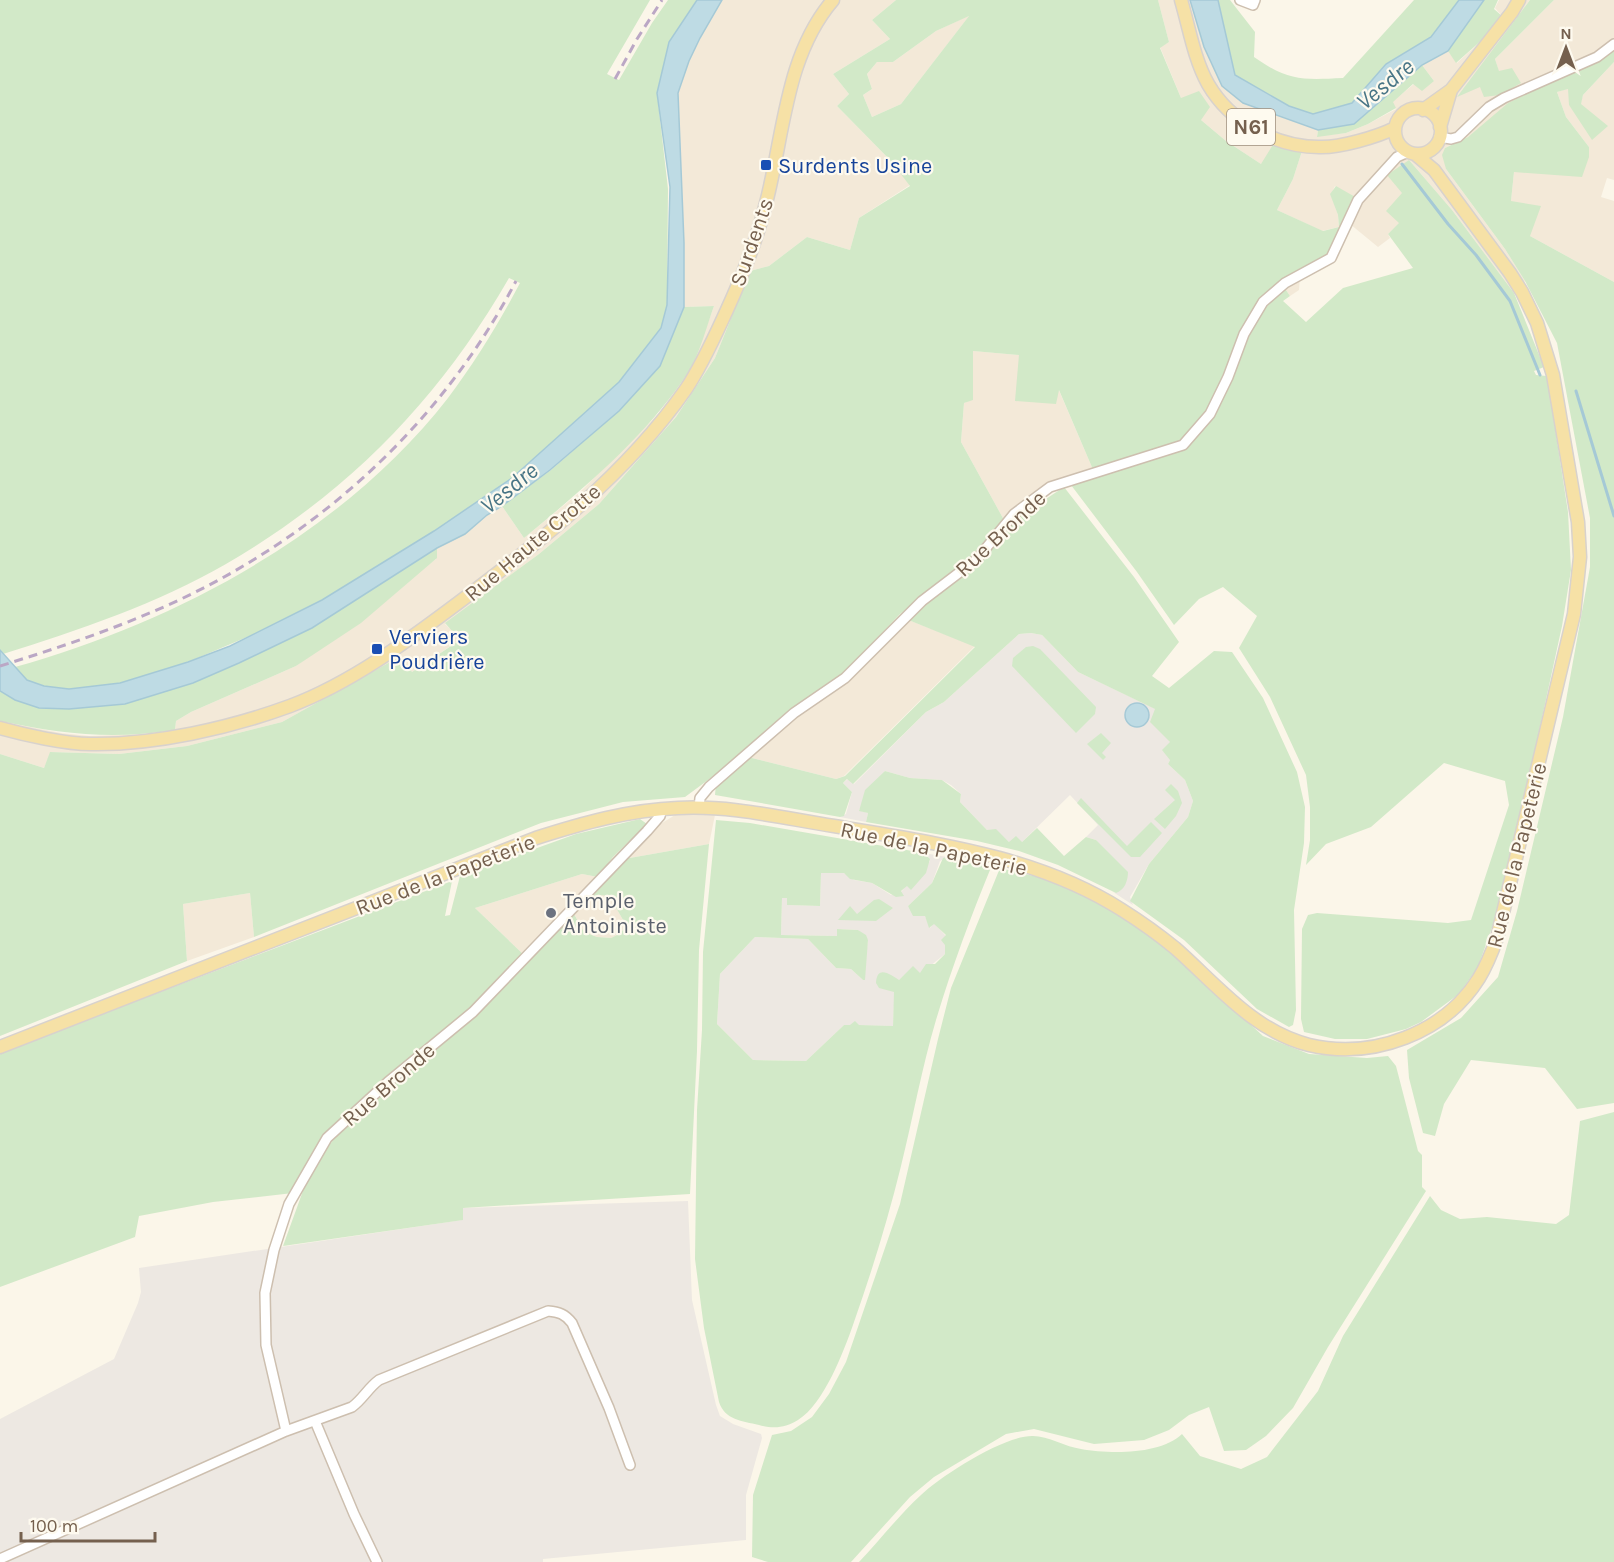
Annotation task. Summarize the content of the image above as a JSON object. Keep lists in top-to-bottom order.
{
  "streets": {
    "main road": [
      "N61",
      "Surdents",
      "Rue Haute Crotte",
      "Rue de la Papeterie"
    ],
    "street": ["Rue Bronde"]
  },
  "crossings": [
    ["N61", "Rue Bronde"],
    ["N61", "Rue de la Papeterie"],
    ["Surdents", "Rue Haute Crotte"],
    ["Rue Bronde", "Rue de la Papeterie"]
  ],
  "water": ["Vesdre"],
  "places": {
    "transit": ["Surdents Usine", "Verviers Poudrière"],
    "other": ["Temple Antoiniste"]
  },
  "scale_bar": "100 m",
  "north": "top"
}
